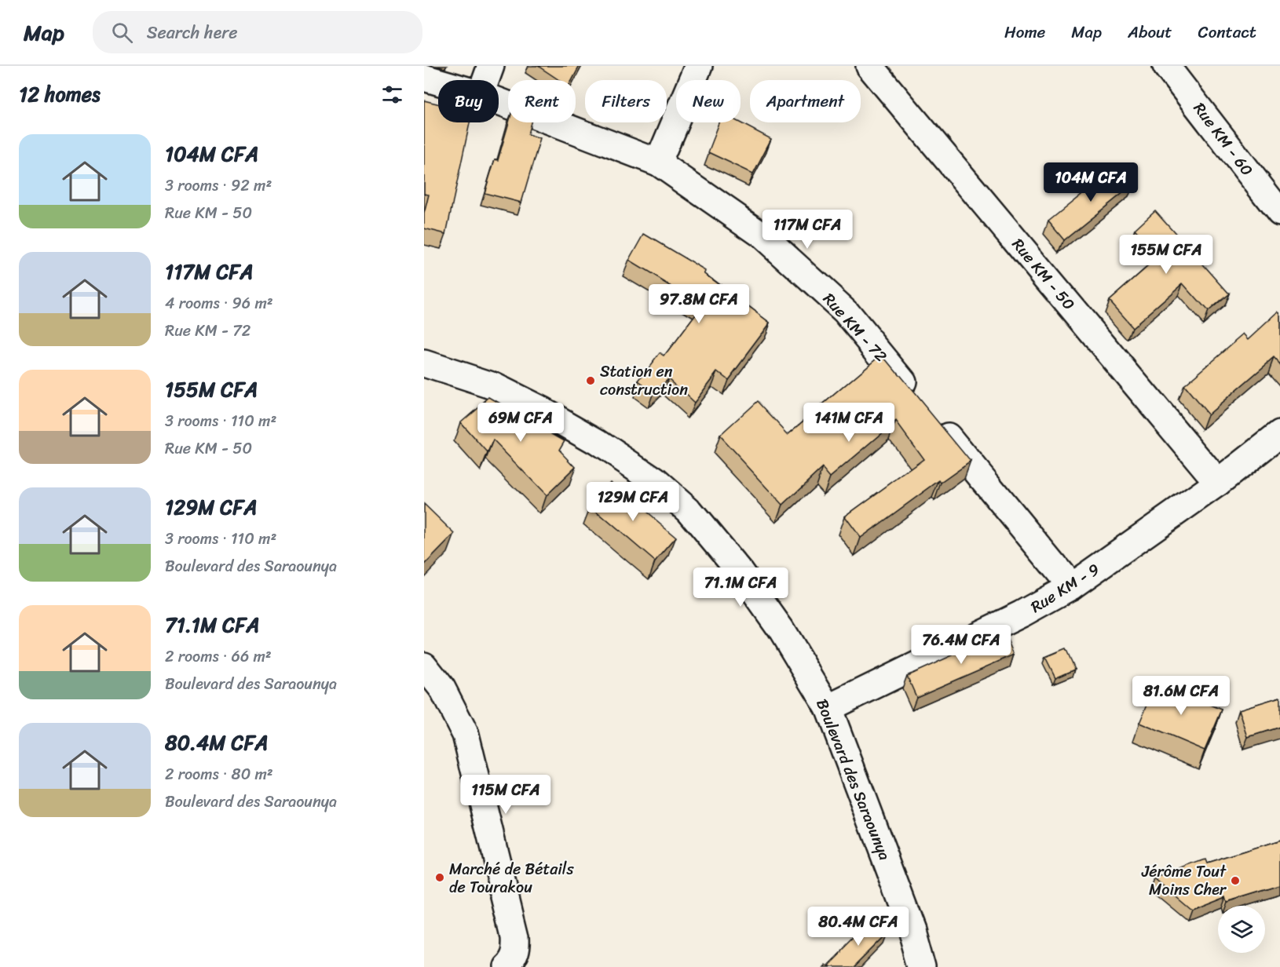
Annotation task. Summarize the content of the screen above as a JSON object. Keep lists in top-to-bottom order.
{
  "streets": {
    "street": [
      "Rue KM - 60",
      "Rue KM - 50",
      "Rue KM - 72",
      "Rue KM - 9",
      "Boulevard des Saraounya"
    ]
  },
  "crossings": [
    ["Rue KM - 50", "Rue KM - 9"],
    ["Rue KM - 9", "Boulevard des Saraounya"]
  ],
  "places": ["Station en construction", "Marché de Bétails de Tourakou", "Jérôme Tout Moins Cher"],
  "page": {
    "header": "Map",
    "search": "Search here",
    "nav": [
      "Home",
      "Map",
      "About",
      "Contact"
    ],
    "heading": "12 homes",
    "chip": [
      "Buy",
      "Rent",
      "Filters",
      "New",
      "Apartment"
    ],
    "list": [
      {
        "name": "104M CFA",
        "note": "3 rooms · 92 m² · Rue KM - 50"
      },
      {
        "name": "117M CFA",
        "note": "4 rooms · 96 m² · Rue KM - 72"
      },
      {
        "name": "155M CFA",
        "note": "3 rooms · 110 m² · Rue KM - 50"
      },
      {
        "name": "129M CFA",
        "note": "3 rooms · 110 m² · Boulevard des Saraounya"
      },
      {
        "name": "71.1M CFA",
        "note": "2 rooms · 66 m² · Boulevard des Saraounya"
      },
      {
        "name": "80.4M CFA",
        "note": "2 rooms · 80 m² · Boulevard des Saraounya"
      }
    ],
    "price": [
      "104M CFA",
      "117M CFA",
      "155M CFA",
      "97.8M CFA",
      "69M CFA",
      "141M CFA",
      "129M CFA",
      "71.1M CFA",
      "76.4M CFA",
      "81.6M CFA",
      "115M CFA",
      "80.4M CFA"
    ]
  }
}
